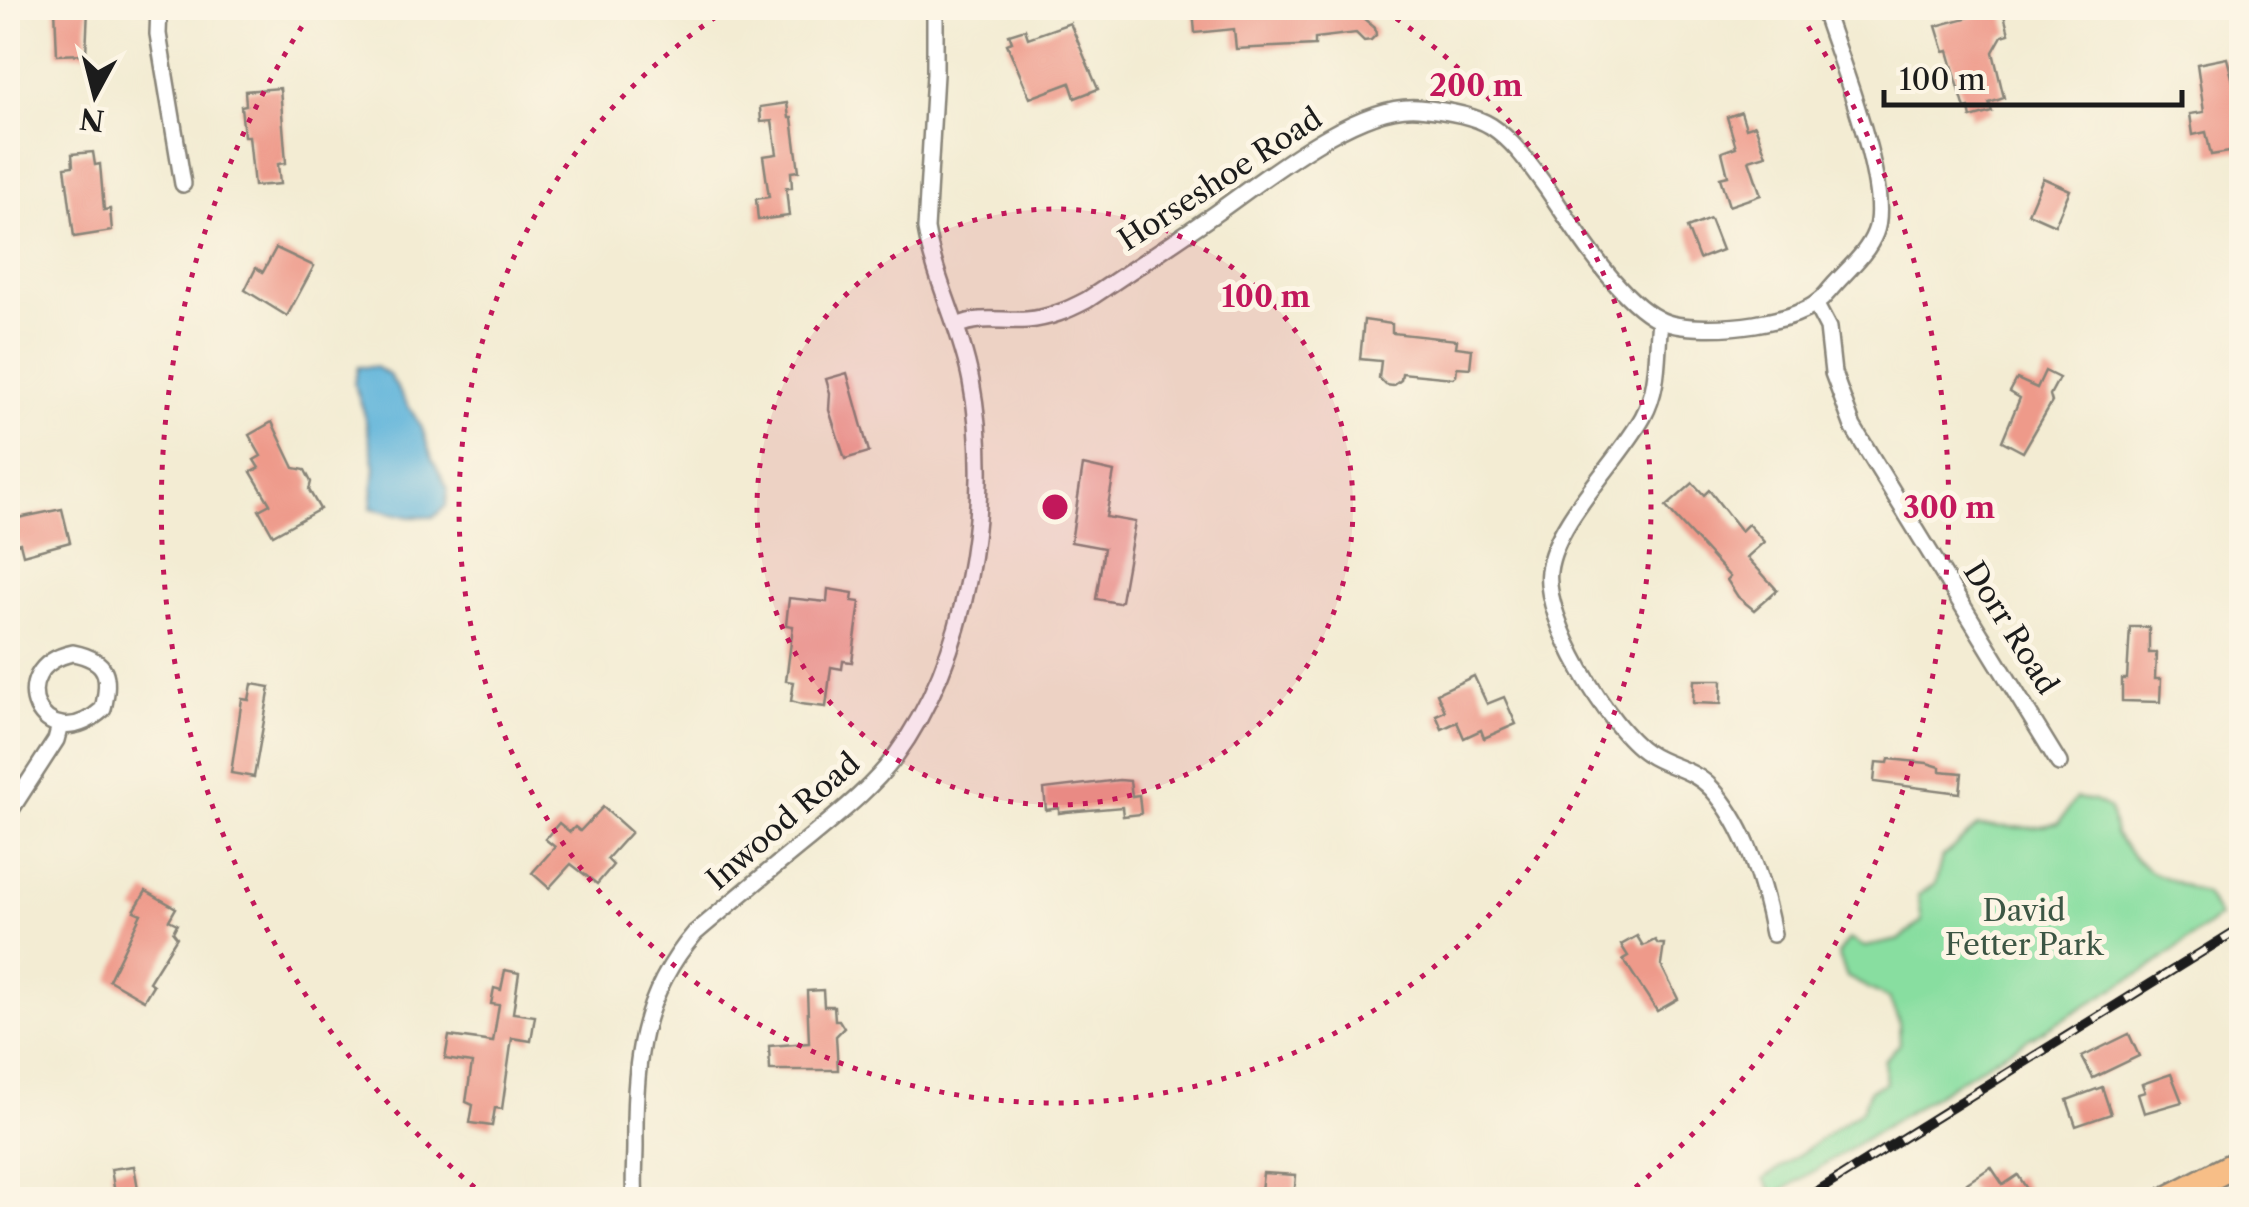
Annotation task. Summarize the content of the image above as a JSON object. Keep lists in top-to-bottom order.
{
  "streets": {
    "street": ["Horseshoe Road", "Dorr Road", "Inwood Road"]
  },
  "crossings": [
    ["Horseshoe Road", "Inwood Road"]
  ],
  "parks": ["David Fetter Park"],
  "scale_bar": "100 m",
  "north": "bottom",
  "rings": ["200 m", "100 m", "300 m"]
}
